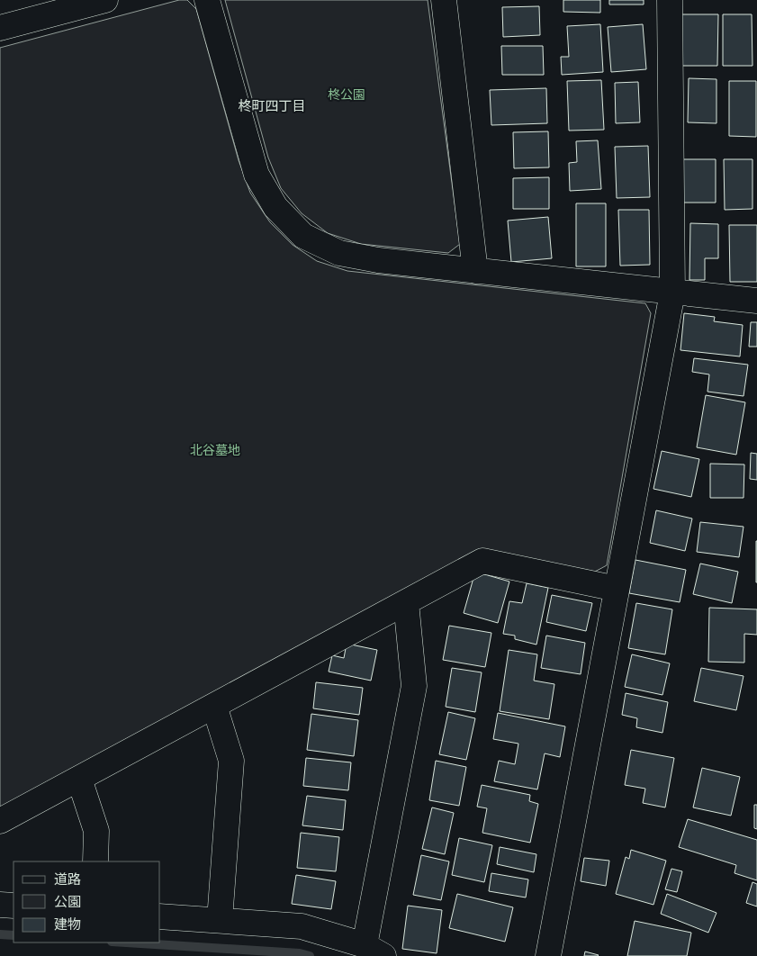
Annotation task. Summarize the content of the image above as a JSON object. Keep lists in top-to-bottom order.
{
  "districts": ["柊町四丁目"],
  "parks": ["柊公園", "北谷墓地"],
  "legend": ["道路", "公園", "建物"]
}
